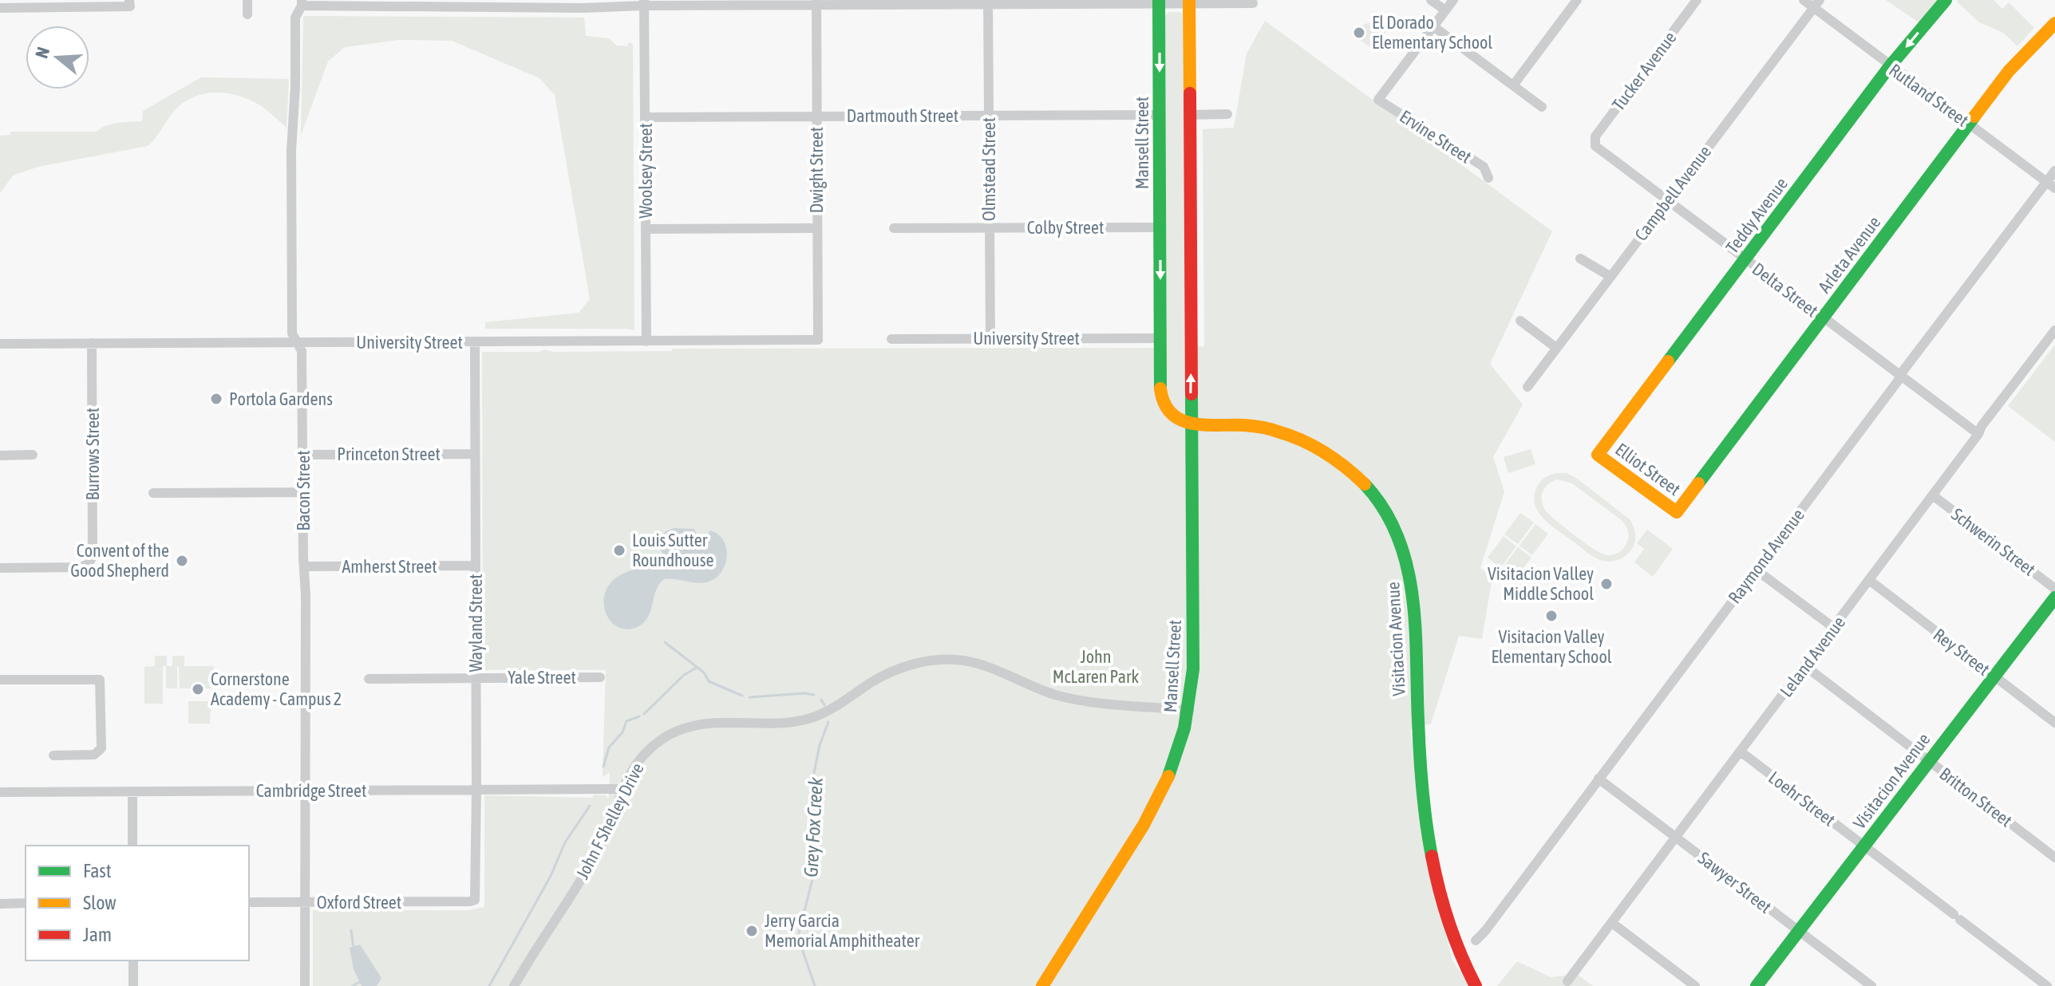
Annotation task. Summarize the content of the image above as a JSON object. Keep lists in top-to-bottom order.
{
  "streets": {
    "street": [
      "Tucker Avenue",
      "Rutland Street",
      "Dartmouth Street",
      "Ervine Street",
      "Mansell Street",
      "Olmstead Street",
      "Dwight Street",
      "Woolsey Street",
      "Campbell Avenue",
      "Teddy Avenue",
      "Colby Street",
      "Arleta Avenue",
      "Delta Street",
      "University Street",
      "Burrows Street",
      "Princeton Street",
      "Elliot Street",
      "Bacon Street",
      "Schwerin Street",
      "Raymond Avenue",
      "Amherst Street",
      "Wayland Street",
      "Visitacion Avenue",
      "Rey Street",
      "Leland Avenue",
      "Yale Street",
      "Cambridge Street",
      "Britton Street",
      "Loehr Street",
      "John F Shelley Drive",
      "Sawyer Street",
      "Oxford Street"
    ]
  },
  "crossings": [
    ["Tucker Avenue", "Delta Street"],
    ["Rutland Street", "Campbell Avenue"],
    ["Rutland Street", "Teddy Avenue"],
    ["Rutland Street", "Arleta Avenue"],
    ["Rutland Street", "Raymond Avenue"],
    ["Dartmouth Street", "Mansell Street"],
    ["Dartmouth Street", "Olmstead Street"],
    ["Dartmouth Street", "Dwight Street"],
    ["Dartmouth Street", "Woolsey Street"],
    ["Mansell Street", "Colby Street"],
    ["Mansell Street", "University Street"],
    ["Mansell Street", "Visitacion Avenue"],
    ["Mansell Street", "John F Shelley Drive"],
    ["Olmstead Street", "Colby Street"],
    ["Olmstead Street", "University Street"],
    ["Dwight Street", "University Street"],
    ["Woolsey Street", "University Street"],
    ["Campbell Avenue", "Delta Street"],
    ["Teddy Avenue", "Delta Street"],
    ["Teddy Avenue", "Elliot Street"],
    ["Arleta Avenue", "Delta Street"],
    ["Arleta Avenue", "Elliot Street"],
    ["Delta Street", "Raymond Avenue"],
    ["Delta Street", "Leland Avenue"],
    ["University Street", "Burrows Street"],
    ["University Street", "Bacon Street"],
    ["University Street", "Wayland Street"],
    ["Princeton Street", "Bacon Street"],
    ["Princeton Street", "Wayland Street"],
    ["Bacon Street", "Amherst Street"],
    ["Bacon Street", "Cambridge Street"],
    ["Bacon Street", "Oxford Street"],
    ["Schwerin Street", "Leland Avenue"],
    ["Raymond Avenue", "Sawyer Street"],
    ["Amherst Street", "Wayland Street"],
    ["Wayland Street", "Yale Street"],
    ["Wayland Street", "Cambridge Street"],
    ["Wayland Street", "Oxford Street"],
    ["Visitacion Avenue", "Rey Street"],
    ["Visitacion Avenue", "Britton Street"],
    ["Visitacion Avenue", "Loehr Street"],
    ["Visitacion Avenue", "Sawyer Street"],
    ["Rey Street", "Leland Avenue"],
    ["Leland Avenue", "Britton Street"],
    ["Leland Avenue", "Loehr Street"],
    ["Leland Avenue", "Sawyer Street"],
    ["Cambridge Street", "John F Shelley Drive"]
  ],
  "water": ["Grey Fox Creek"],
  "parks": ["John McLaren Park"],
  "places": [
    "El Dorado Elementary School",
    "Portola Gardens",
    "Louis Sutter Roundhouse",
    "Convent of the Good Shepherd",
    "Visitacion Valley Middle School",
    "Visitacion Valley Elementary School",
    "Cornerstone Academy - Campus 2",
    "Jerry Garcia Memorial Amphitheater"
  ],
  "legend": ["Fast", "Slow", "Jam"],
  "north": "left"
}
